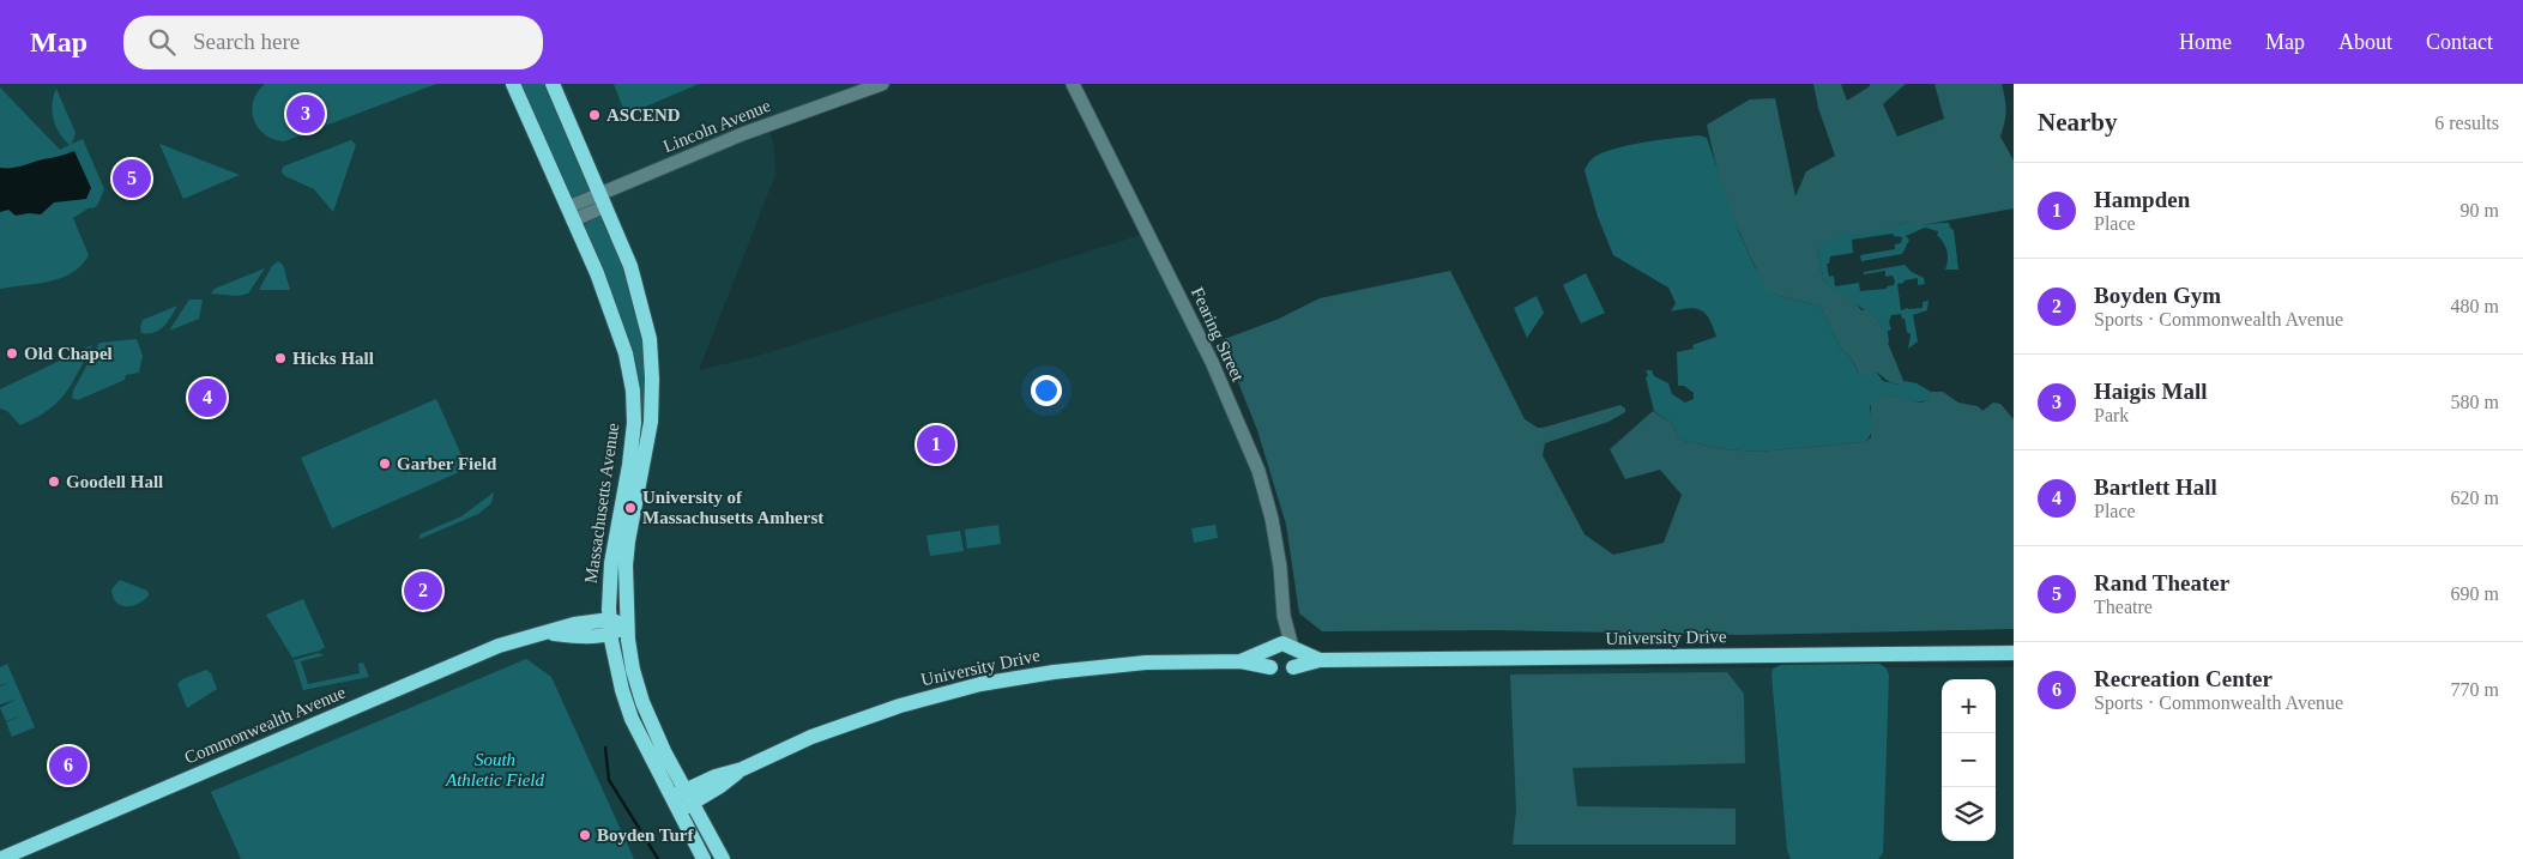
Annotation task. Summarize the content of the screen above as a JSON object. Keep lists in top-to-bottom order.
{
  "streets": {
    "main road": ["Massachusetts Avenue", "University Drive", "Commonwealth Avenue"],
    "street": ["Lincoln Avenue", "Fearing Street"]
  },
  "crossings": [
    ["Lincoln Avenue", "Massachusetts Avenue"],
    ["Fearing Street", "University Drive"],
    ["Massachusetts Avenue", "University Drive"],
    ["Massachusetts Avenue", "Commonwealth Avenue"]
  ],
  "parks": ["South Athletic Field"],
  "places": [
    "ASCEND",
    "Old Chapel",
    "Hicks Hall",
    "Garber Field",
    "Goodell Hall",
    "University of Massachusetts Amherst",
    "Boyden Turf"
  ],
  "page": {
    "header": "Map",
    "search": "Search here",
    "nav": [
      "Home",
      "Map",
      "About",
      "Contact"
    ],
    "heading": ["Nearby", "6 results"],
    "pins": [
      "3",
      "5",
      "4",
      "1",
      "2",
      "6"
    ],
    "list": [
      {
        "mark": "1",
        "name": "Hampden",
        "note": "Place",
        "value": "90 m"
      },
      {
        "mark": "2",
        "name": "Boyden Gym",
        "note": "Sports · Commonwealth Avenue",
        "value": "480 m"
      },
      {
        "mark": "3",
        "name": "Haigis Mall",
        "note": "Park",
        "value": "580 m"
      },
      {
        "mark": "4",
        "name": "Bartlett Hall",
        "note": "Place",
        "value": "620 m"
      },
      {
        "mark": "5",
        "name": "Rand Theater",
        "note": "Theatre",
        "value": "690 m"
      },
      {
        "mark": "6",
        "name": "Recreation Center",
        "note": "Sports · Commonwealth Avenue",
        "value": "770 m"
      }
    ],
    "map_buttons": ["+", "−"]
  }
}
